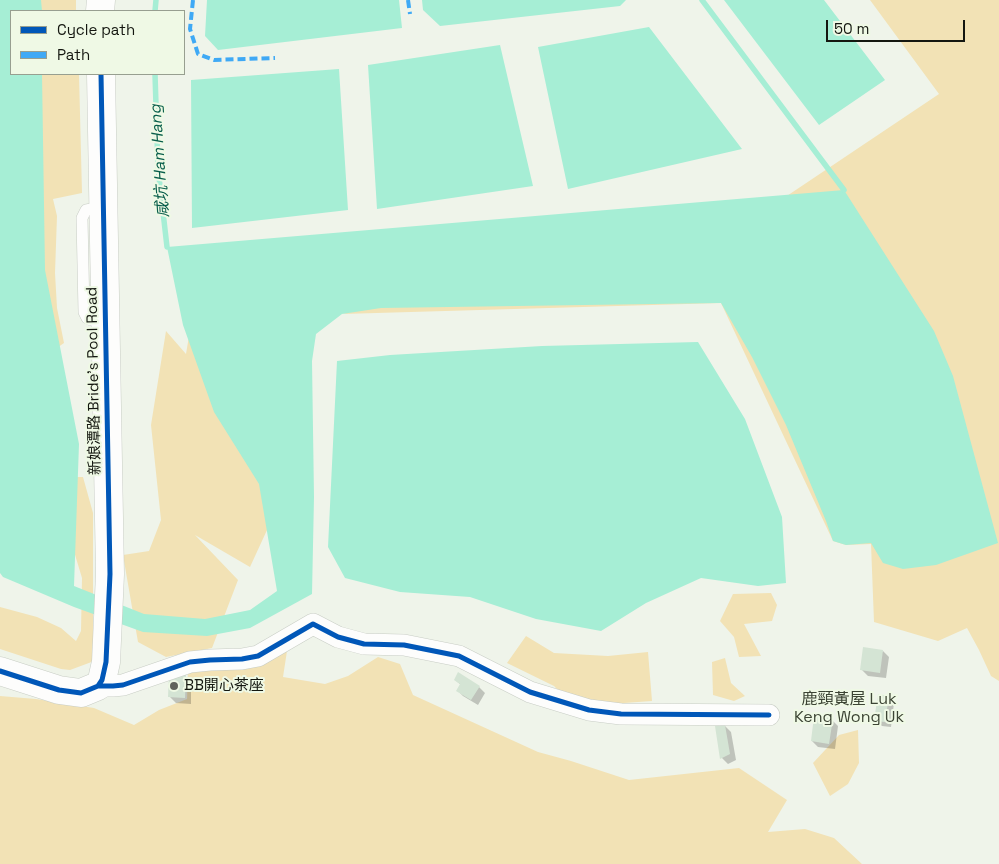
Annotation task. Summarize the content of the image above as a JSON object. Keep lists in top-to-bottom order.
{
  "streets": {
    "street": ["新娘潭路 Bride's Pool Road"]
  },
  "districts": ["鹿頸黃屋 Luk Keng Wong Uk"],
  "water": ["咸坑 Ham Hang"],
  "places": ["BB開心茶座"],
  "legend": ["Cycle path", "Path"],
  "scale_bar": "50 m"
}
